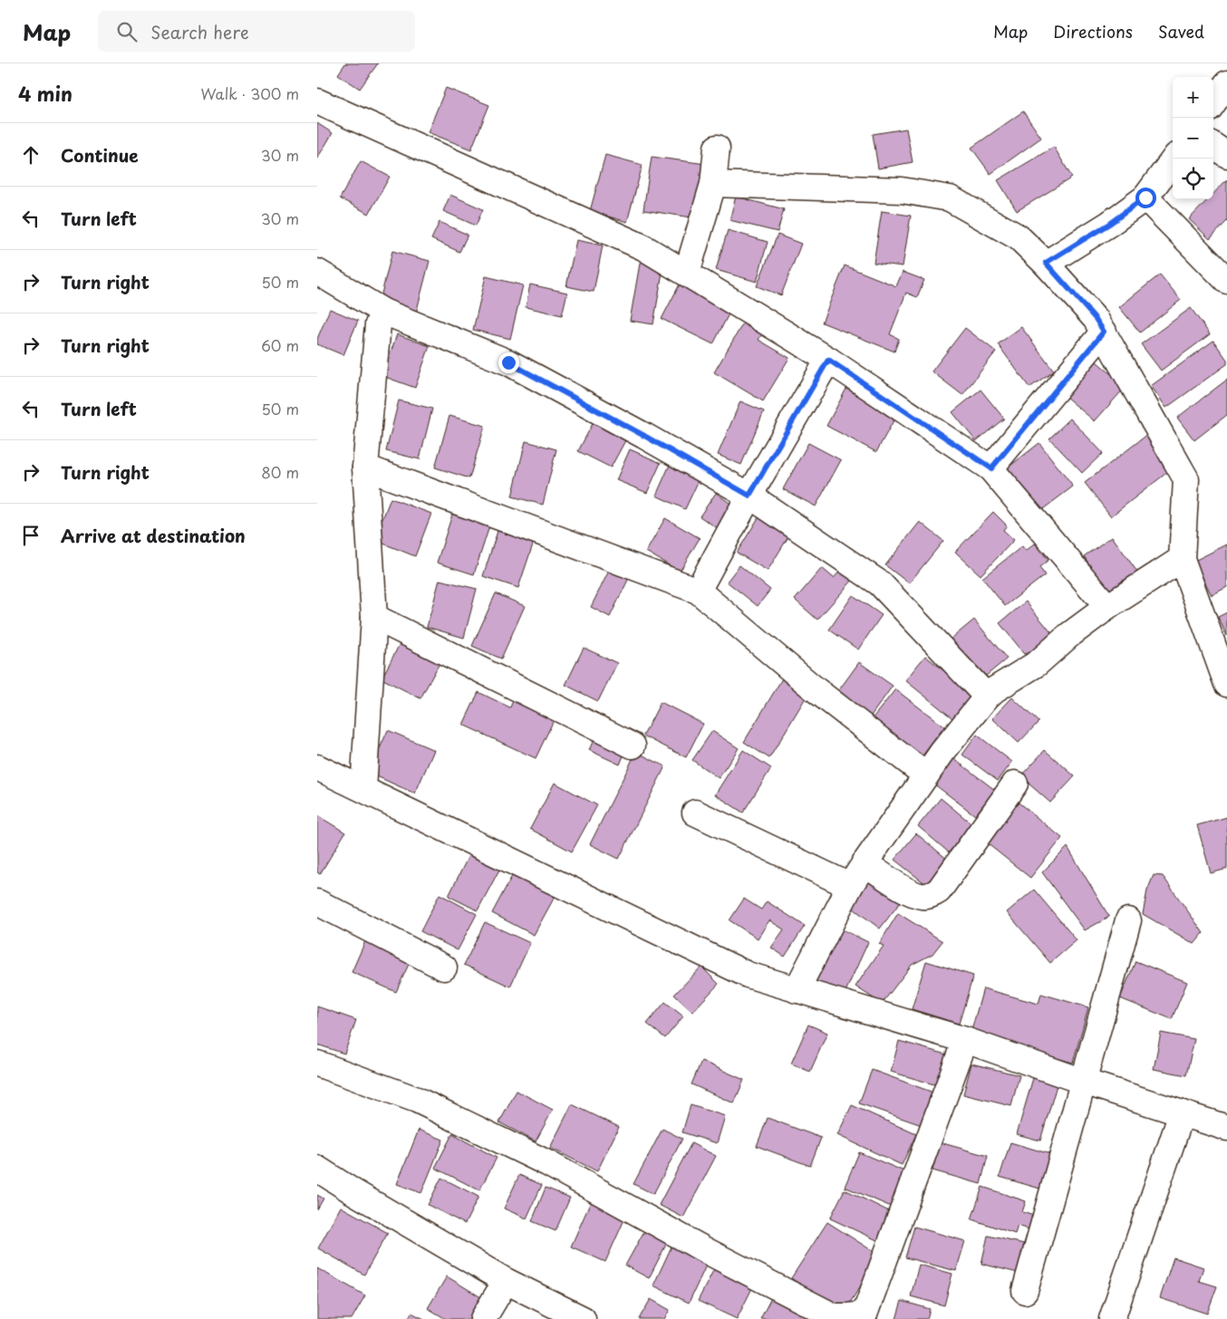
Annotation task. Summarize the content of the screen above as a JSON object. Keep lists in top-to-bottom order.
{
  "page": {
    "header": "Map",
    "search": "Search here",
    "nav": ["Map", "Directions", "Saved"],
    "heading": ["4 min", "Walk · 300 m"],
    "map_buttons": ["+", "−"],
    "list": [
      ["Continue", "30 m"],
      ["Turn left", "30 m"],
      ["Turn right", "50 m"],
      ["Turn right", "60 m"],
      ["Turn left", "50 m"],
      ["Turn right", "80 m"],
      "Arrive at destination"
    ]
  }
}
